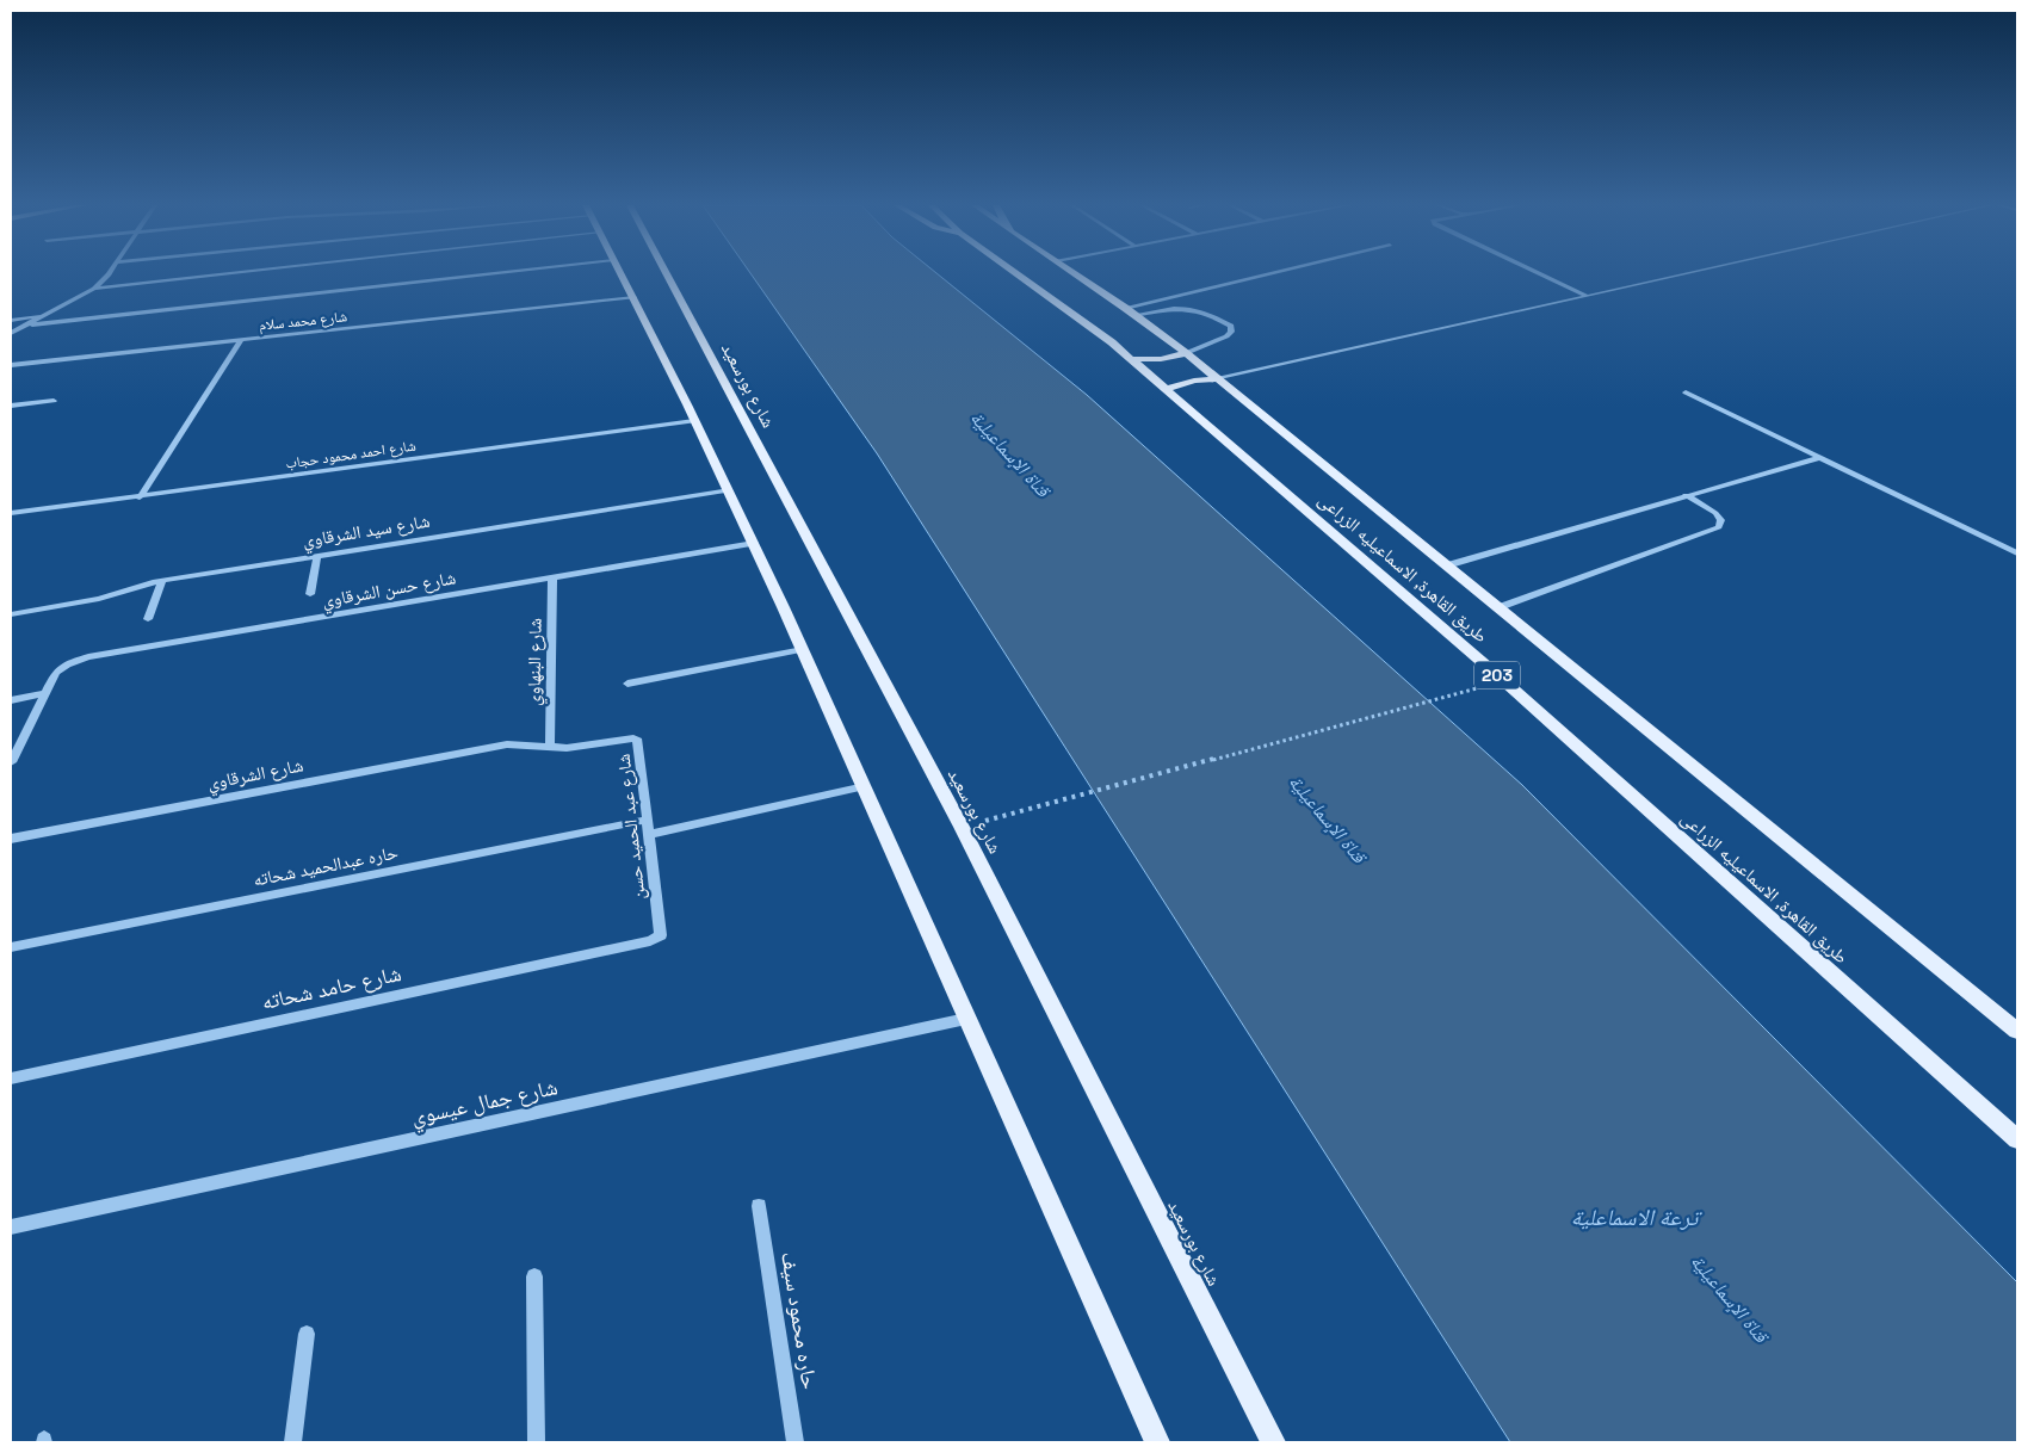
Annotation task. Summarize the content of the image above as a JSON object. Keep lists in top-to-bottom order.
{
  "streets": {
    "main road": ["شارع بورسعيد", "طريق القاهرة, الاسماعيليه الزراعى", "203"],
    "street": [
      "شارع محمد سلام",
      "شارع احمد محمود حجاب",
      "شارع سيد الشرقاوي",
      "شارع حسن الشرقاوي",
      "شارع البنهاوي",
      "شارع الشرقاوي",
      "شارع عبد الحميد حسن",
      "حاره عبدالحميد شحاته",
      "شارع حامد شحاته",
      "شارع جمال عيسوي",
      "حاره محمود سيف"
    ]
  },
  "crossings": [
    ["شارع حسن الشرقاوي", "شارع البنهاوي"],
    ["شارع البنهاوي", "شارع عبد الحميد حسن"],
    ["شارع الشرقاوي", "شارع عبد الحميد حسن"],
    ["شارع عبد الحميد حسن", "حاره عبدالحميد شحاته"],
    ["شارع عبد الحميد حسن", "شارع حامد شحاته"]
  ],
  "water": ["قناة الإسماعيلية", "ترعة الاسماعلية"]
}
